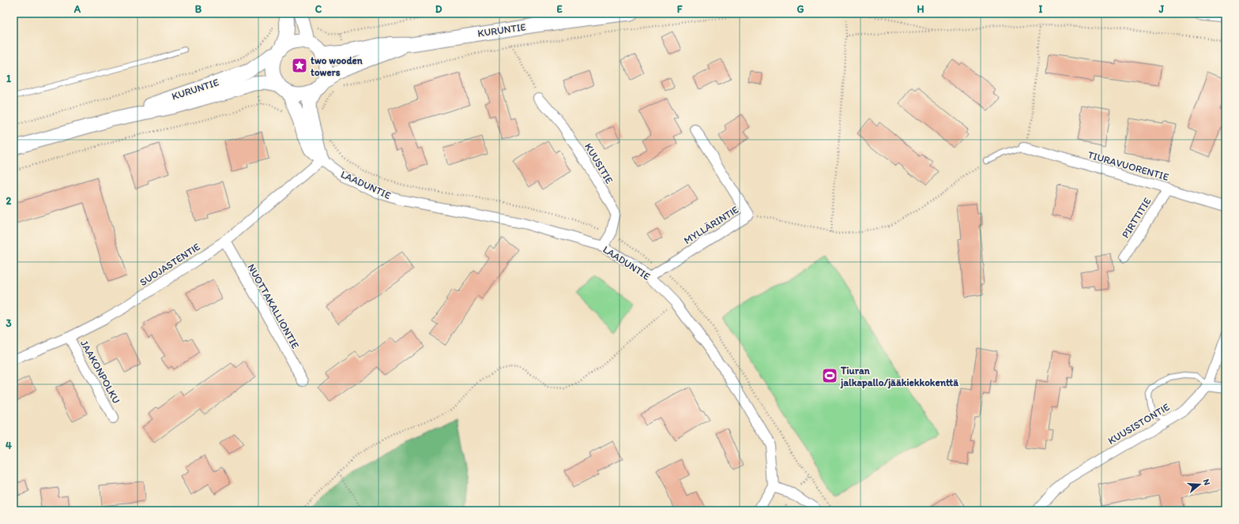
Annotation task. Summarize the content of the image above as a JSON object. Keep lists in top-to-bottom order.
{
  "streets": {
    "main road": ["KURUNTIE"],
    "street": [
      "KUUSITIE",
      "TIURAVUORENTIE",
      "LAADUNTIE",
      "PIRTTITIE",
      "MYLLÄRINTIE",
      "SUOJASTENTIE",
      "NUOTTAKALLIONTIE",
      "JAAKONPOLKU",
      "KUUSISTONTIE"
    ]
  },
  "crossings": [
    ["KUUSITIE", "LAADUNTIE"],
    ["TIURAVUORENTIE", "PIRTTITIE"],
    ["LAADUNTIE", "MYLLÄRINTIE"],
    ["LAADUNTIE", "SUOJASTENTIE"],
    ["SUOJASTENTIE", "NUOTTAKALLIONTIE"],
    ["SUOJASTENTIE", "JAAKONPOLKU"]
  ],
  "places": {
    "place": ["two wooden towers"],
    "sports": ["Tiuran jalkapallo/jääkiekkokenttä"]
  },
  "north": "right",
  "grid": {
    "columns": [
      "A",
      "B",
      "C",
      "D",
      "E",
      "F",
      "G",
      "H",
      "I",
      "J"
    ],
    "rows": [
      "1",
      "2",
      "3",
      "4"
    ]
  }
}
